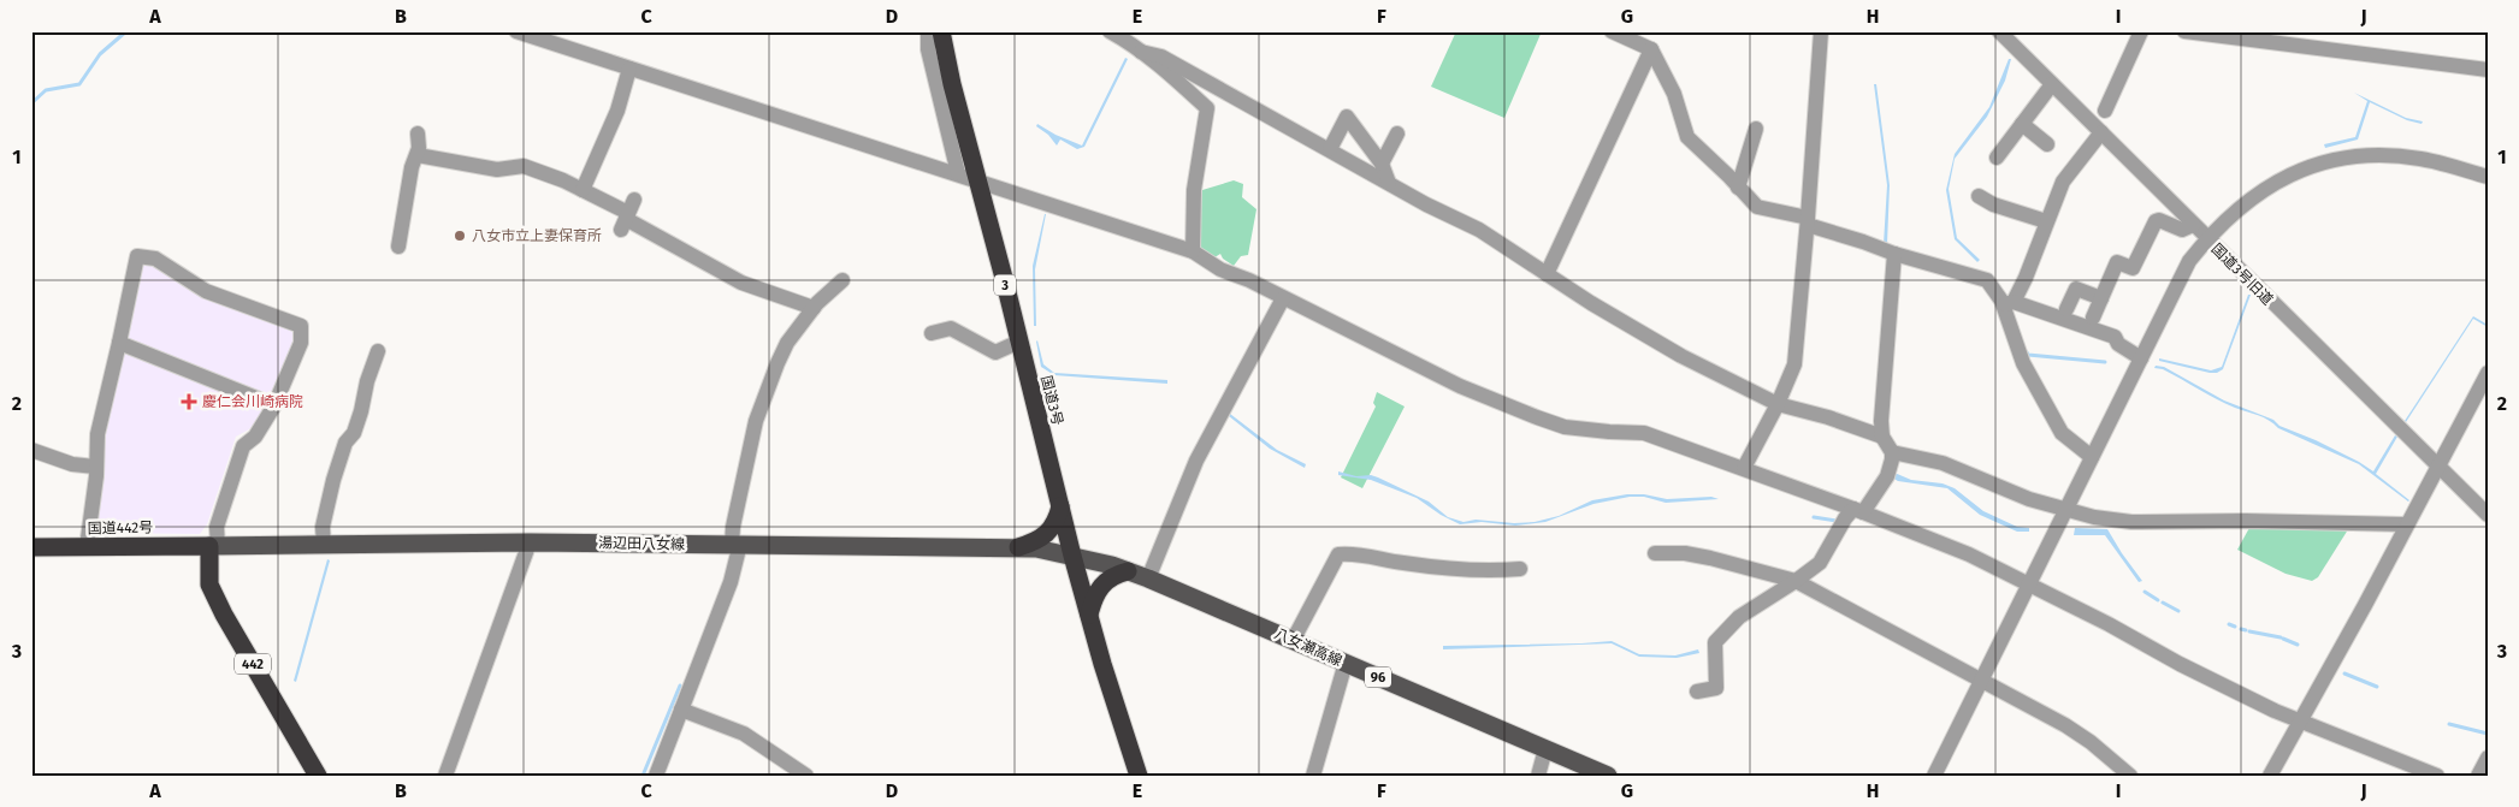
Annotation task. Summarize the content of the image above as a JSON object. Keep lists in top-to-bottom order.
{
  "streets": {
    "highway": [
      "3",
      "国道3号",
      "国道442号",
      "442"
    ],
    "main road": ["湯辺田八女線", "八女瀬高線", "96"],
    "street": ["国道3号旧道"]
  },
  "crossings": [
    ["国道3号", "湯辺田八女線"],
    ["国道3号", "八女瀬高線"],
    ["国道442号", "湯辺田八女線"],
    ["国道442号", "442"],
    ["湯辺田八女線", "八女瀬高線"],
    ["湯辺田八女線", "442"]
  ],
  "places": {
    "other": ["八女市立上妻保育所"],
    "health": ["慶仁会川崎病院"]
  },
  "grid": {
    "columns": [
      "A",
      "B",
      "C",
      "D",
      "E",
      "F",
      "G",
      "H",
      "I",
      "J"
    ],
    "rows": ["1", "2", "3"]
  }
}
